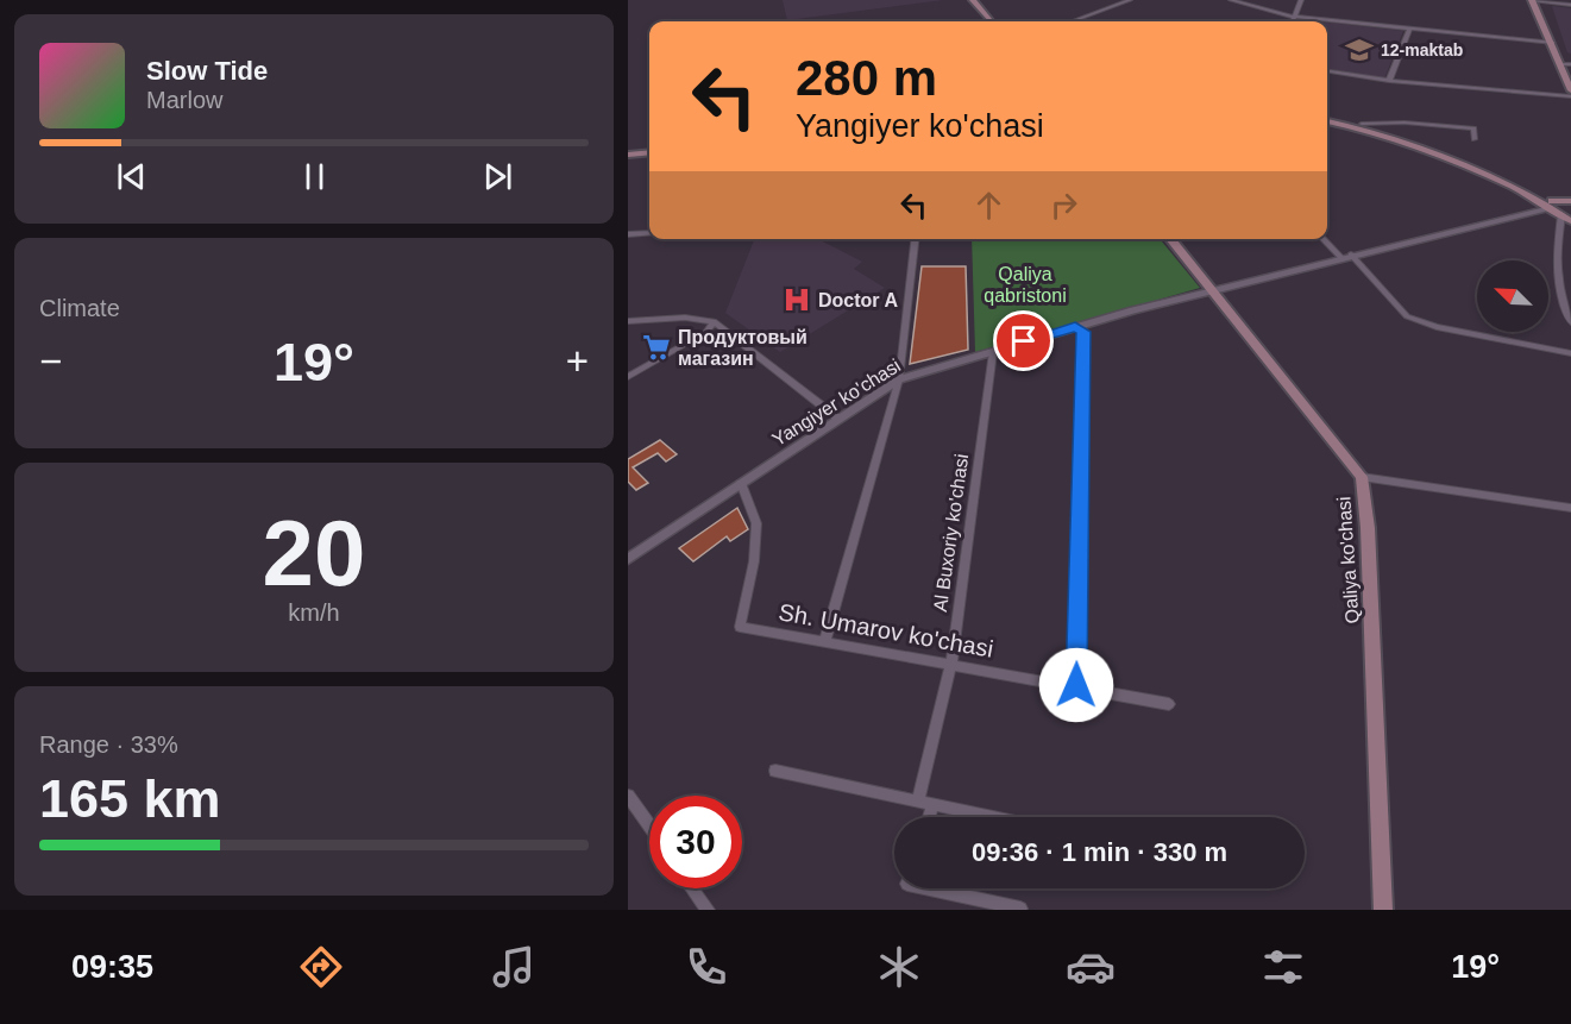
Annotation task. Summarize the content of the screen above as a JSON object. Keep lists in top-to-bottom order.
{
  "streets": {
    "main road": ["Qaliya ko'chasi"],
    "street": ["Yangiyer ko'chasi", "Al Buxoriy ko'chasi", "Sh. Umarov ko'chasi"]
  },
  "crossings": [
    ["Yangiyer ko'chasi", "Al Buxoriy ko'chasi"],
    ["Yangiyer ko'chasi", "Qaliya ko'chasi"],
    ["Yangiyer ko'chasi", "Sh. Umarov ko'chasi"],
    ["Al Buxoriy ko'chasi", "Sh. Umarov ko'chasi"]
  ],
  "parks": ["Qaliya qabristoni"],
  "places": {
    "school or university": ["12-maktab"],
    "hospital": ["Doctor A"],
    "supermarket": ["Продуктовый магазин"]
  },
  "north": "top left",
  "page": {
    "turn": ["280 m", "Yangiyer ko'chasi"],
    "song": ["Slow Tide", "Marlow"],
    "tile": [
      "Climate",
      ["20", "km/h"],
      ["Range · 33%", "165 km"]
    ],
    "heat": ["−", "19°", "+"],
    "limit": "30",
    "trip": "09:36 · 1 min · 330 m",
    "tabs": ["09:35", "19°"]
  }
}
